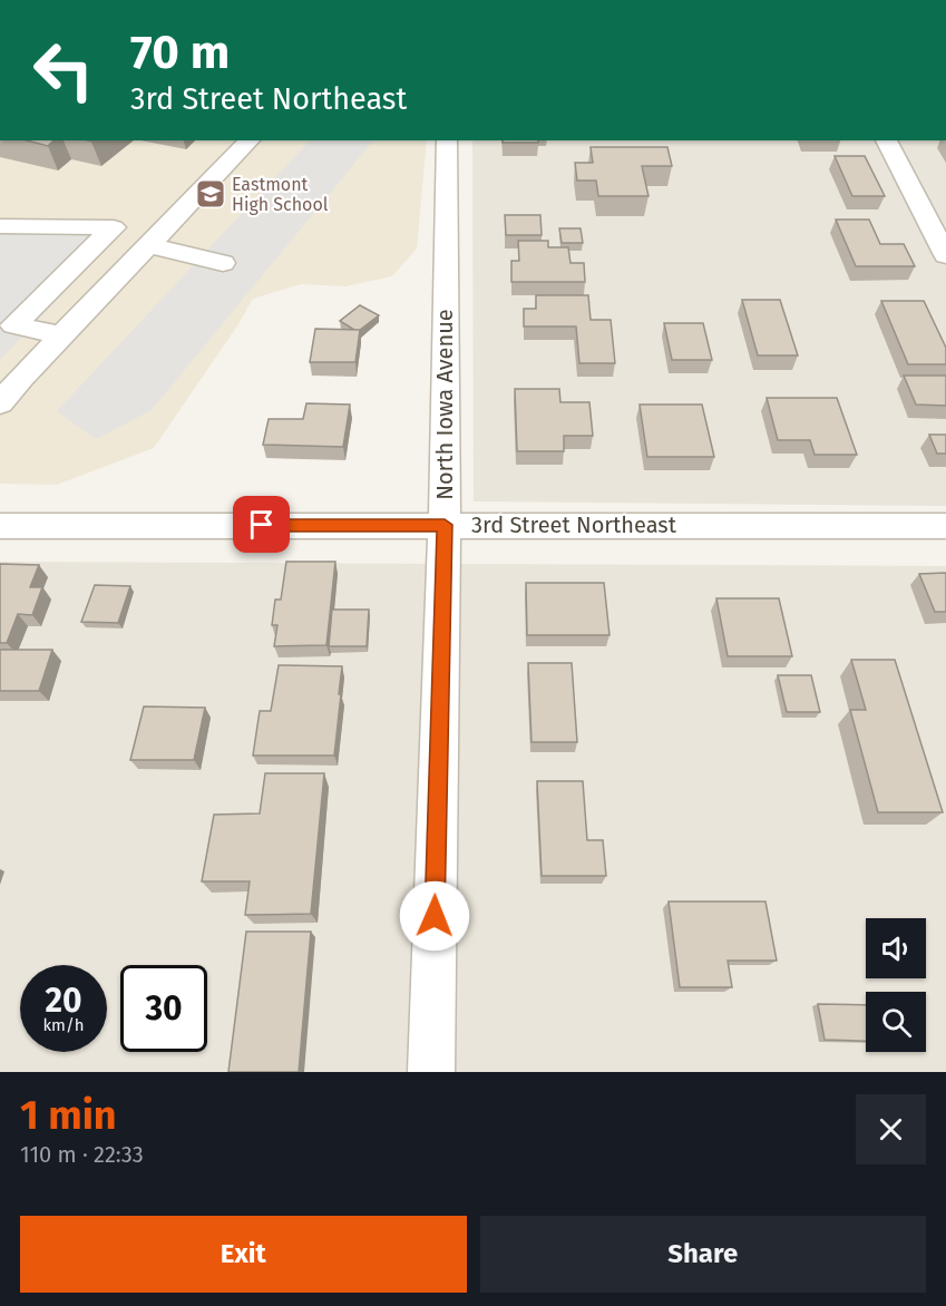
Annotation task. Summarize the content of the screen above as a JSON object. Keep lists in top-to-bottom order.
{
  "streets": {
    "street": ["North Iowa Avenue", "3rd Street Northeast"]
  },
  "crossings": [
    ["North Iowa Avenue", "3rd Street Northeast"]
  ],
  "places": {
    "school or university": ["Eastmont High School"]
  },
  "page": {
    "turn": ["70 m", "3rd Street Northeast"],
    "speed": "20 km/h",
    "limit": "30",
    "heading": ["1 min", "110 m · 22:33"],
    "buttons": ["Exit", "Share"]
  }
}
